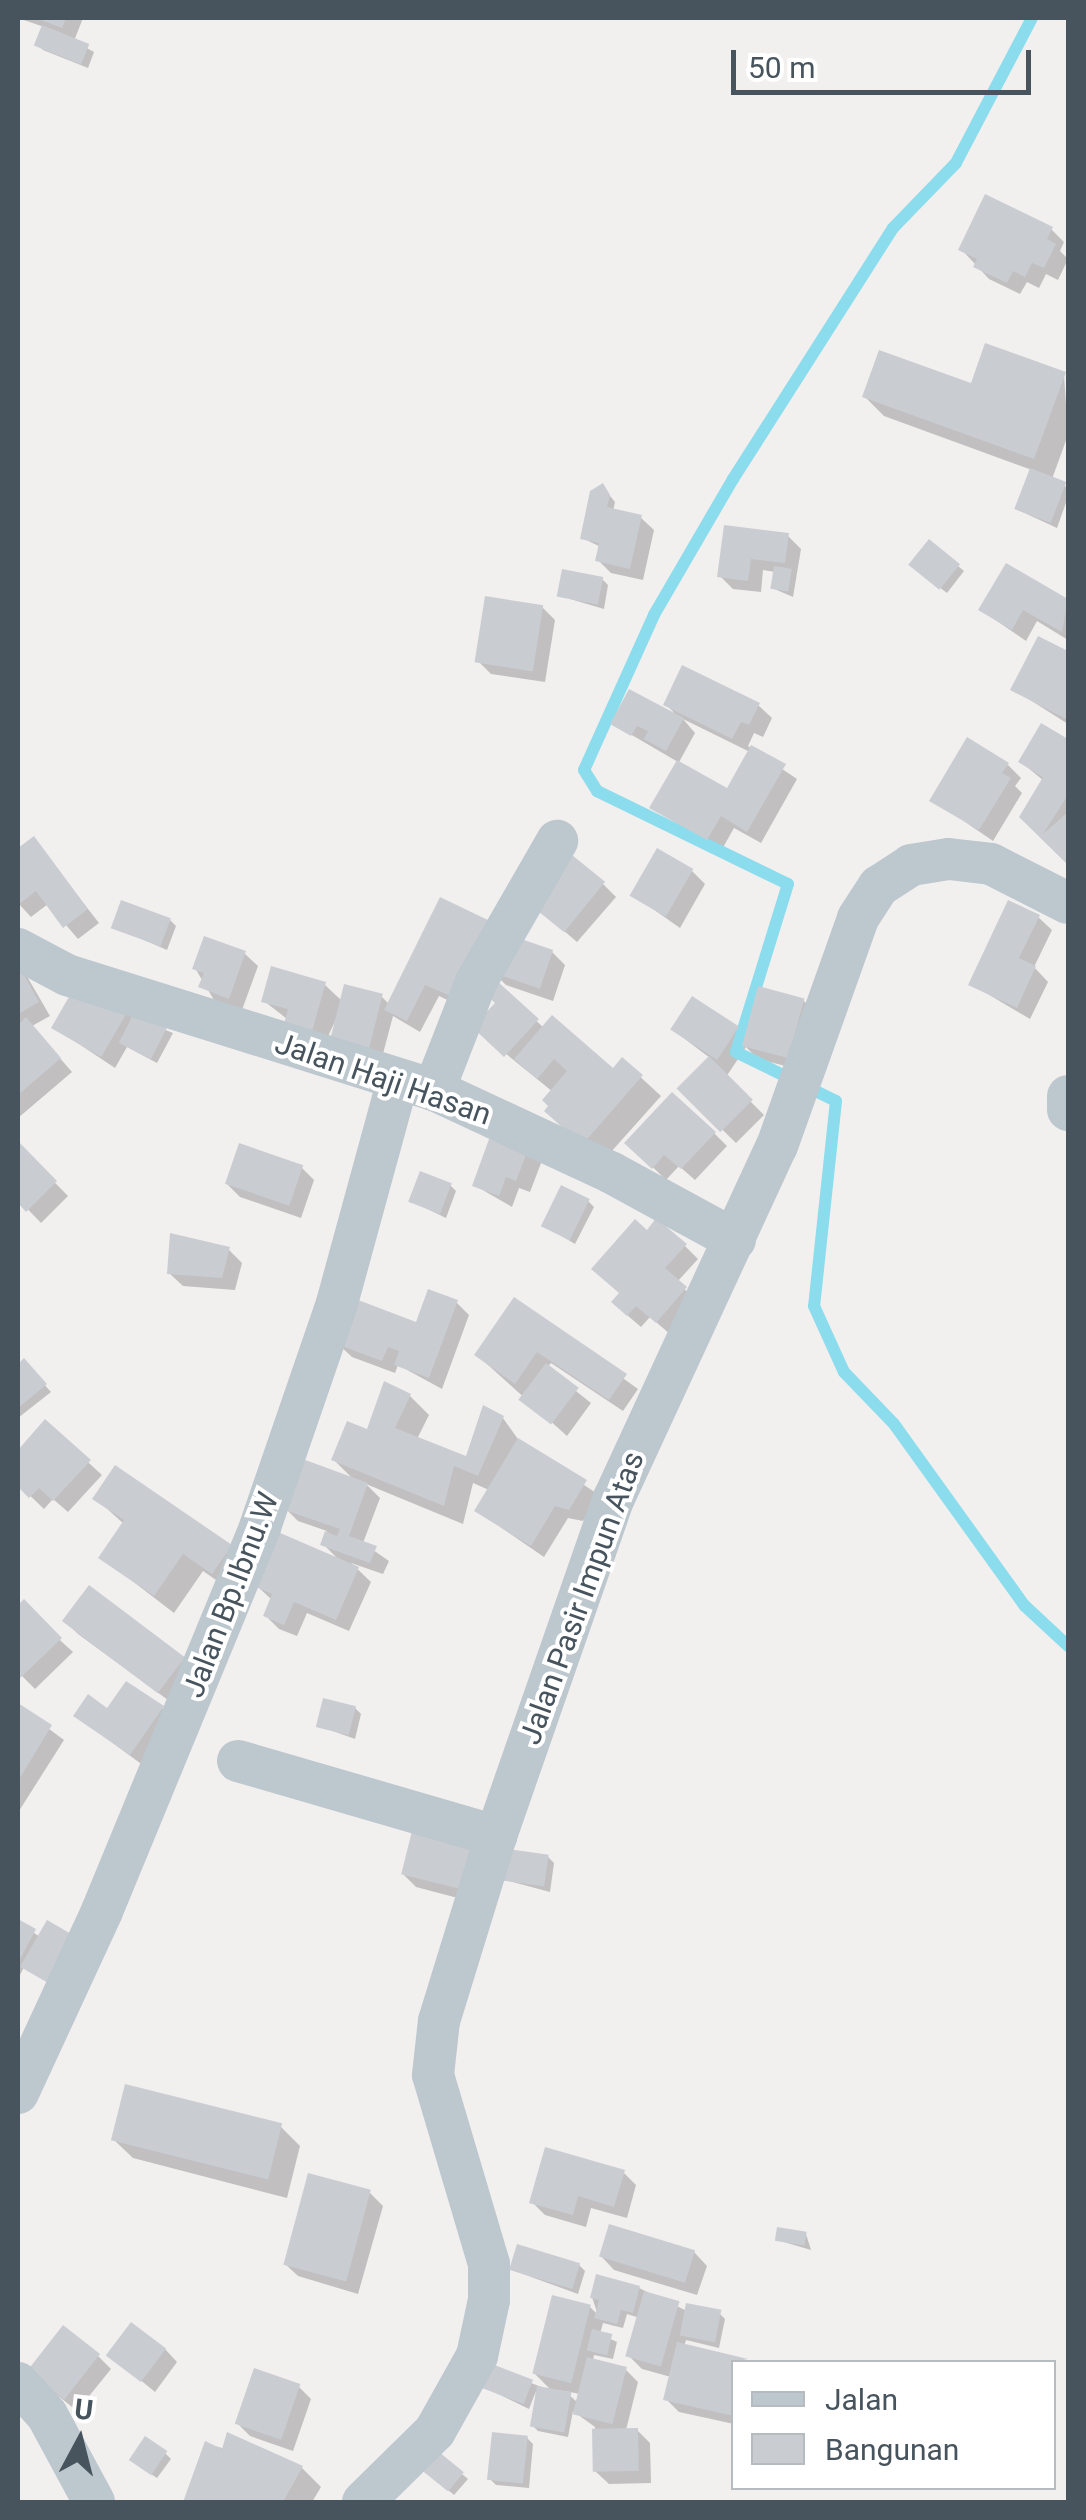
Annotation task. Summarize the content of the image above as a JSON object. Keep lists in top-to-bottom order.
{
  "streets": {
    "street": ["Jalan Haji Hasan", "Jalan Bp.Ibnu.W", "Jalan Pasir Impun Atas"]
  },
  "crossings": [
    ["Jalan Haji Hasan", "Jalan Bp.Ibnu.W"],
    ["Jalan Haji Hasan", "Jalan Pasir Impun Atas"]
  ],
  "legend": ["Jalan", "Bangunan"],
  "scale_bar": "50 m",
  "north": "top"
}
